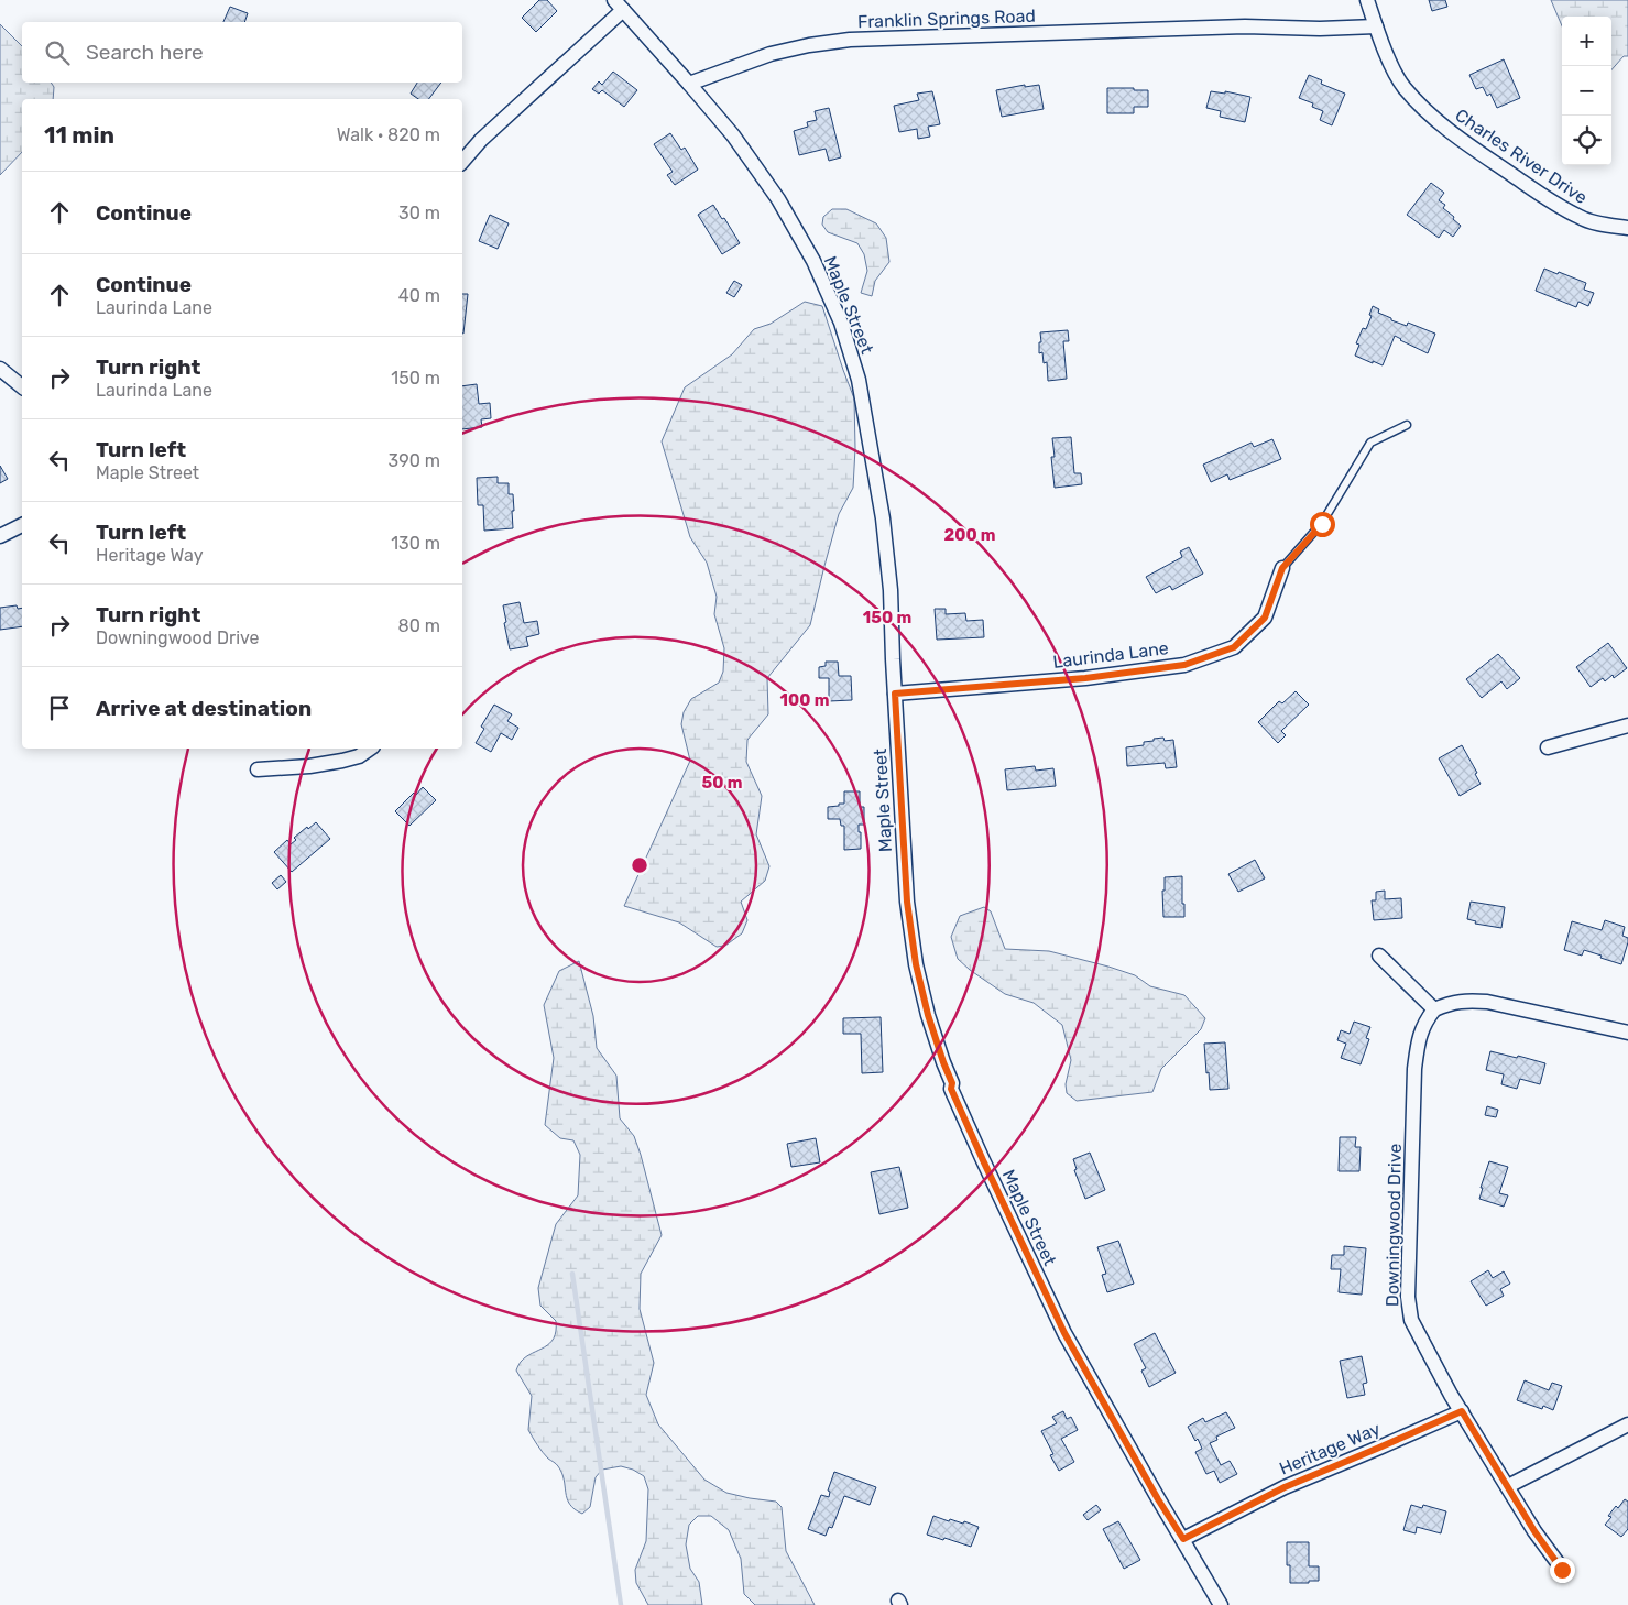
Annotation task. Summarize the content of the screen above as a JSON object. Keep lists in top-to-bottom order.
{
  "streets": {
    "street": [
      "Franklin Springs Road",
      "Charles River Drive",
      "Maple Street",
      "Laurinda Lane",
      "Downingwood Drive",
      "Heritage Way"
    ]
  },
  "crossings": [
    ["Franklin Springs Road", "Charles River Drive"],
    ["Franklin Springs Road", "Maple Street"],
    ["Maple Street", "Laurinda Lane"],
    ["Maple Street", "Heritage Way"],
    ["Downingwood Drive", "Heritage Way"]
  ],
  "page": {
    "map_buttons": ["+", "−"],
    "search": "Search here",
    "heading": ["11 min", "Walk · 820 m"],
    "list": [
      ["Continue", "30 m"],
      ["Continue", "Laurinda Lane", "40 m"],
      ["Turn right", "Laurinda Lane", "150 m"],
      ["Turn left", "Maple Street", "390 m"],
      ["Turn left", "Heritage Way", "130 m"],
      ["Turn right", "Downingwood Drive", "80 m"],
      "Arrive at destination"
    ]
  },
  "rings": [
    "200 m",
    "150 m",
    "100 m",
    "50 m"
  ]
}
